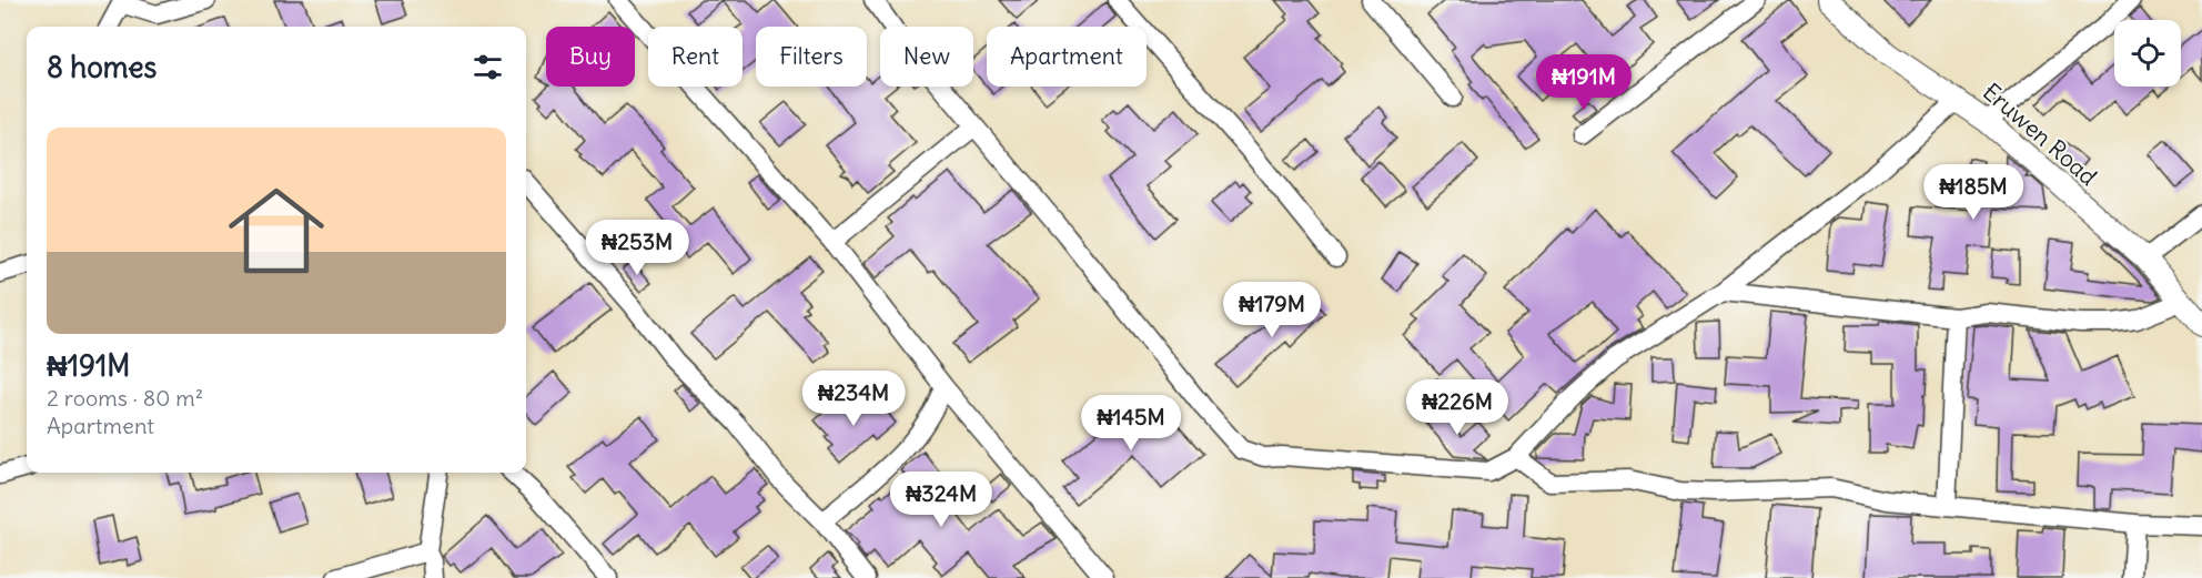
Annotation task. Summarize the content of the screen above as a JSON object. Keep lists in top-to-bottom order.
{
  "streets": {
    "street": ["Eruwen Road"]
  },
  "page": {
    "chip": [
      "Buy",
      "Rent",
      "Filters",
      "New",
      "Apartment"
    ],
    "heading": "8 homes",
    "price": [
      "₦191M",
      "₦185M",
      "₦253M",
      "₦179M",
      "₦234M",
      "₦226M",
      "₦145M",
      "₦324M"
    ],
    "list": [
      {
        "name": "₦191M",
        "note": "2 rooms · 80 m² · Apartment"
      }
    ]
  }
}
